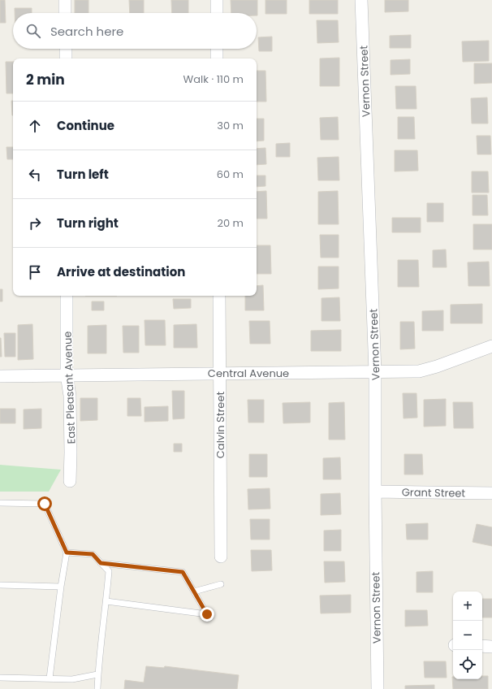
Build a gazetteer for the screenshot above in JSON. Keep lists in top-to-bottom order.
{
  "streets": {
    "street": [
      "Vernon Street",
      "Central Avenue",
      "East Pleasant Avenue",
      "Calvin Street",
      "Grant Street"
    ]
  },
  "crossings": [
    ["Vernon Street", "Central Avenue"],
    ["Vernon Street", "Grant Street"],
    ["Central Avenue", "East Pleasant Avenue"],
    ["Central Avenue", "Calvin Street"]
  ],
  "page": {
    "search": "Search here",
    "heading": ["2 min", "Walk · 110 m"],
    "list": [
      ["Continue", "30 m"],
      ["Turn left", "60 m"],
      ["Turn right", "20 m"],
      "Arrive at destination"
    ],
    "map_buttons": ["+", "−"]
  }
}
